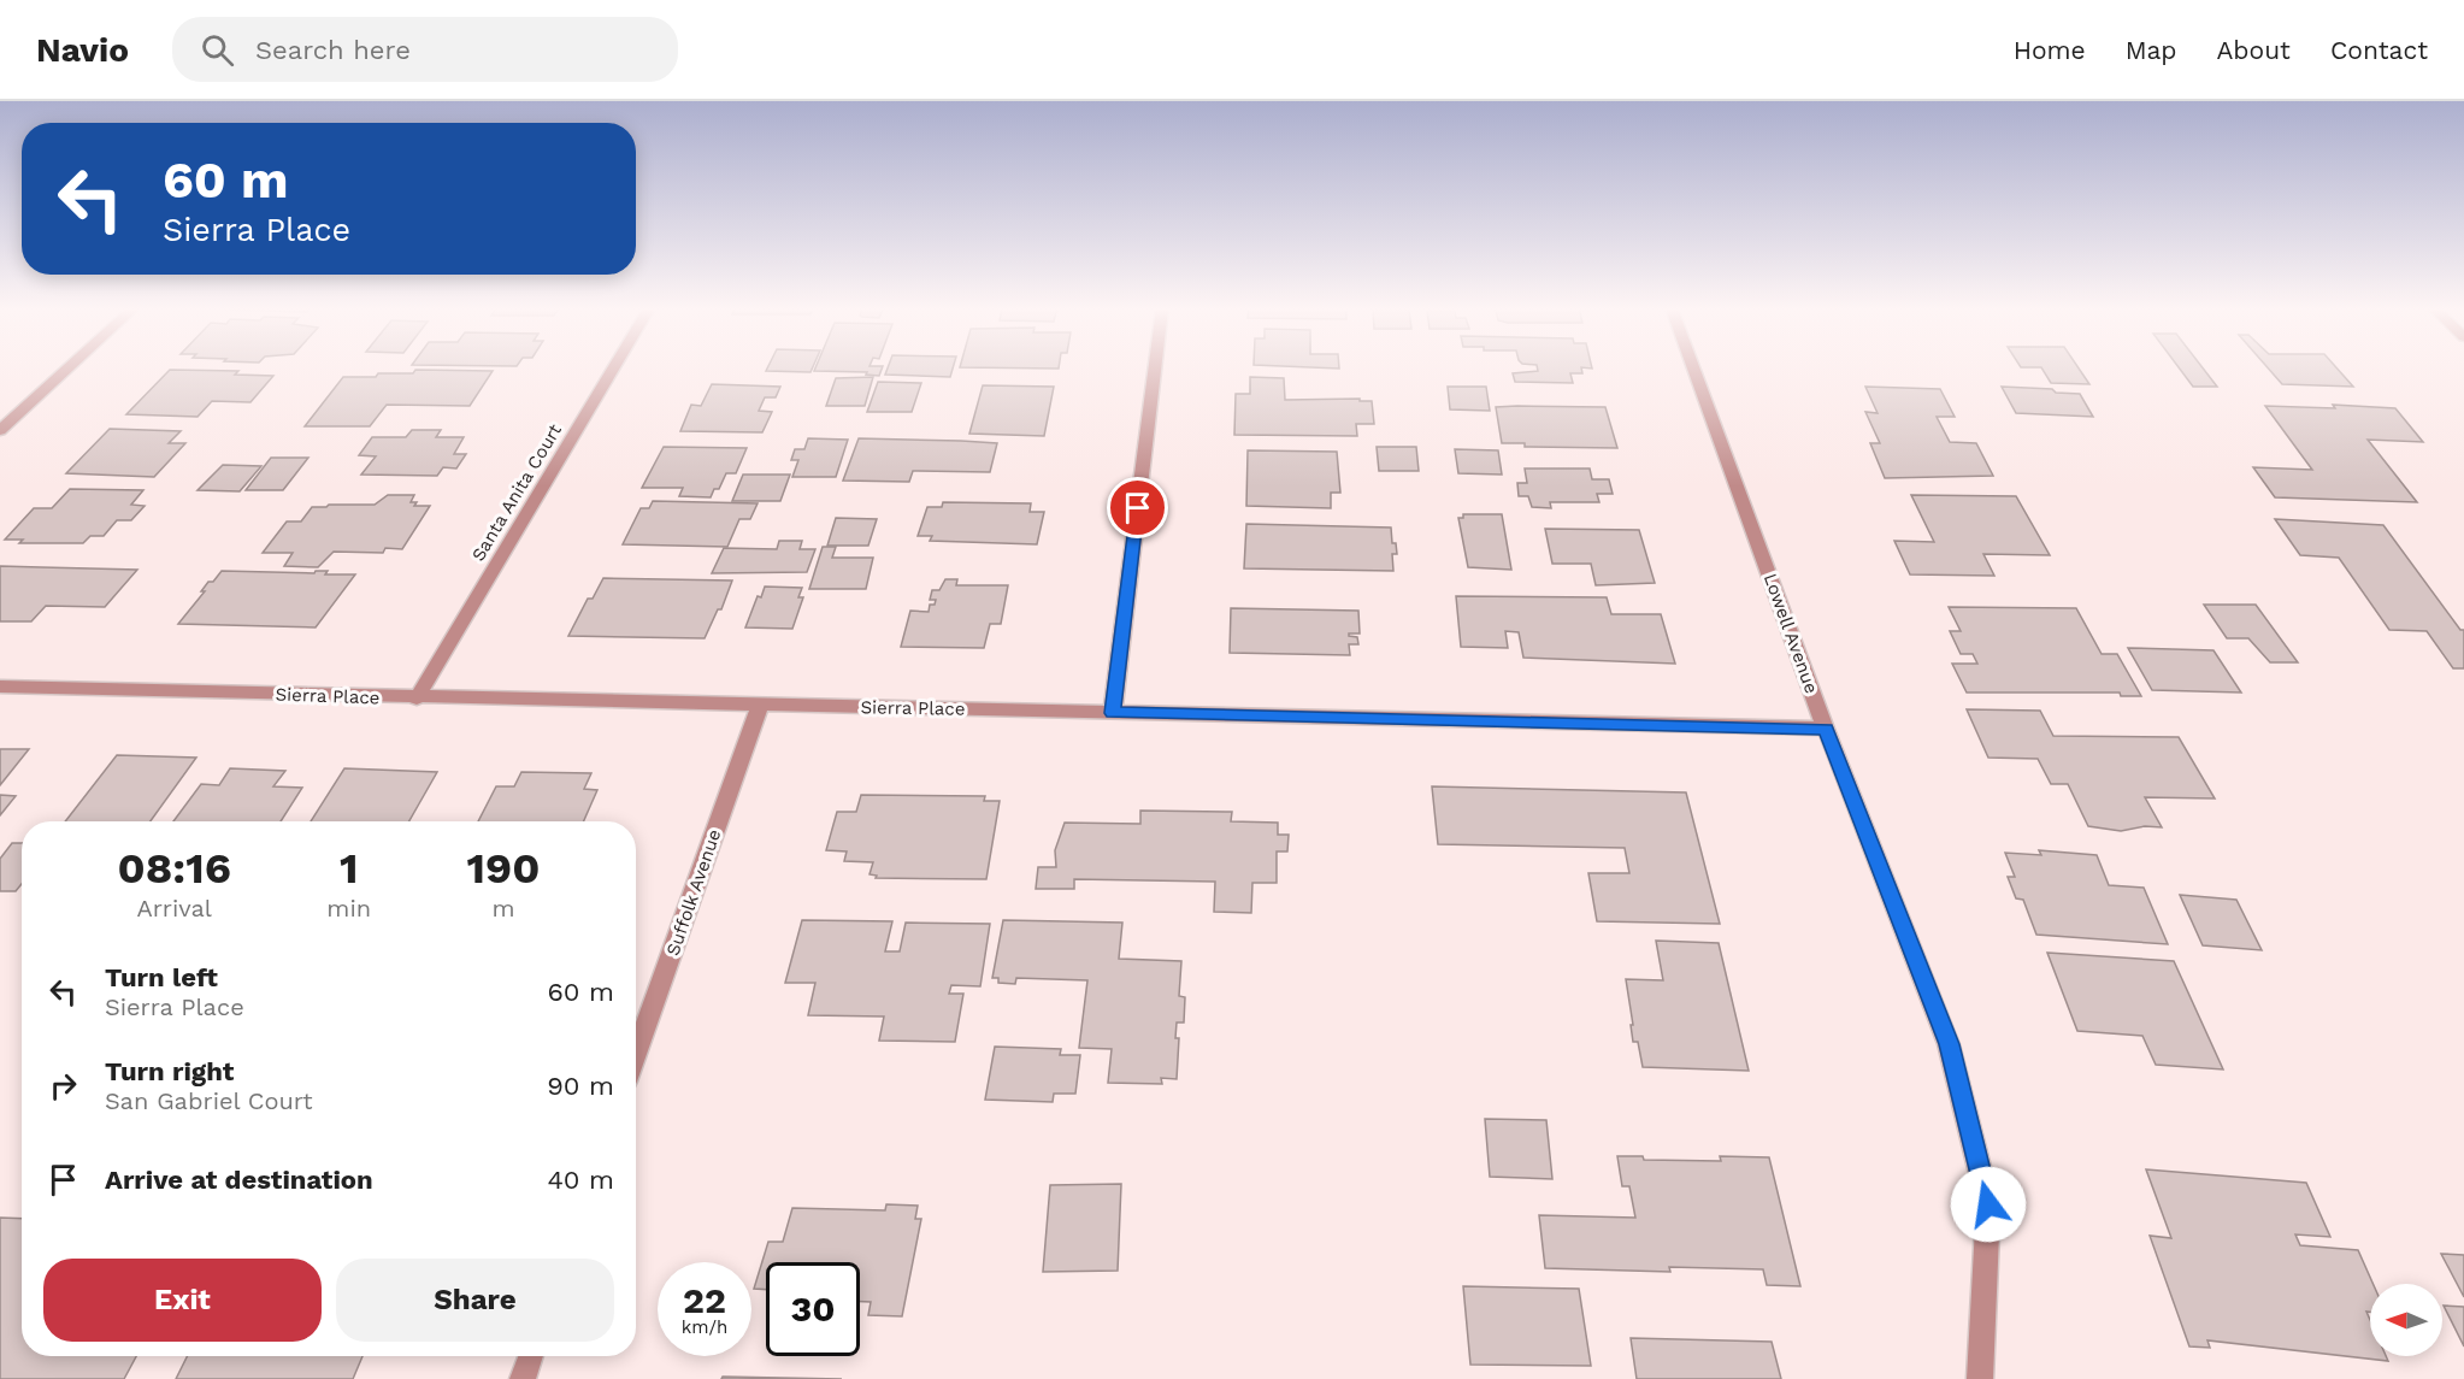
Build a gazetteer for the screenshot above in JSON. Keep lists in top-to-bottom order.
{
  "streets": {
    "street": [
      "Santa Anita Court",
      "Lowell Avenue",
      "Sierra Place",
      "Suffolk Avenue"
    ]
  },
  "crossings": [
    ["Santa Anita Court", "Sierra Place"],
    ["Lowell Avenue", "Sierra Place"],
    ["Sierra Place", "Suffolk Avenue"]
  ],
  "north": "left",
  "page": {
    "header": "Navio",
    "search": "Search here",
    "nav": [
      "Home",
      "Map",
      "About",
      "Contact"
    ],
    "turn": ["60 m", "Sierra Place"],
    "eta": [
      "08:16",
      "Arrival",
      "1",
      "min",
      "190",
      "m"
    ],
    "list": [
      {
        "name": "Turn left",
        "note": "Sierra Place",
        "value": "60 m"
      },
      {
        "name": "Turn right",
        "note": "San Gabriel Court",
        "value": "90 m"
      },
      {
        "name": "Arrive at destination",
        "value": "40 m"
      }
    ],
    "buttons": ["Exit", "Share"],
    "speed": "22 km/h",
    "limit": "30"
  }
}
